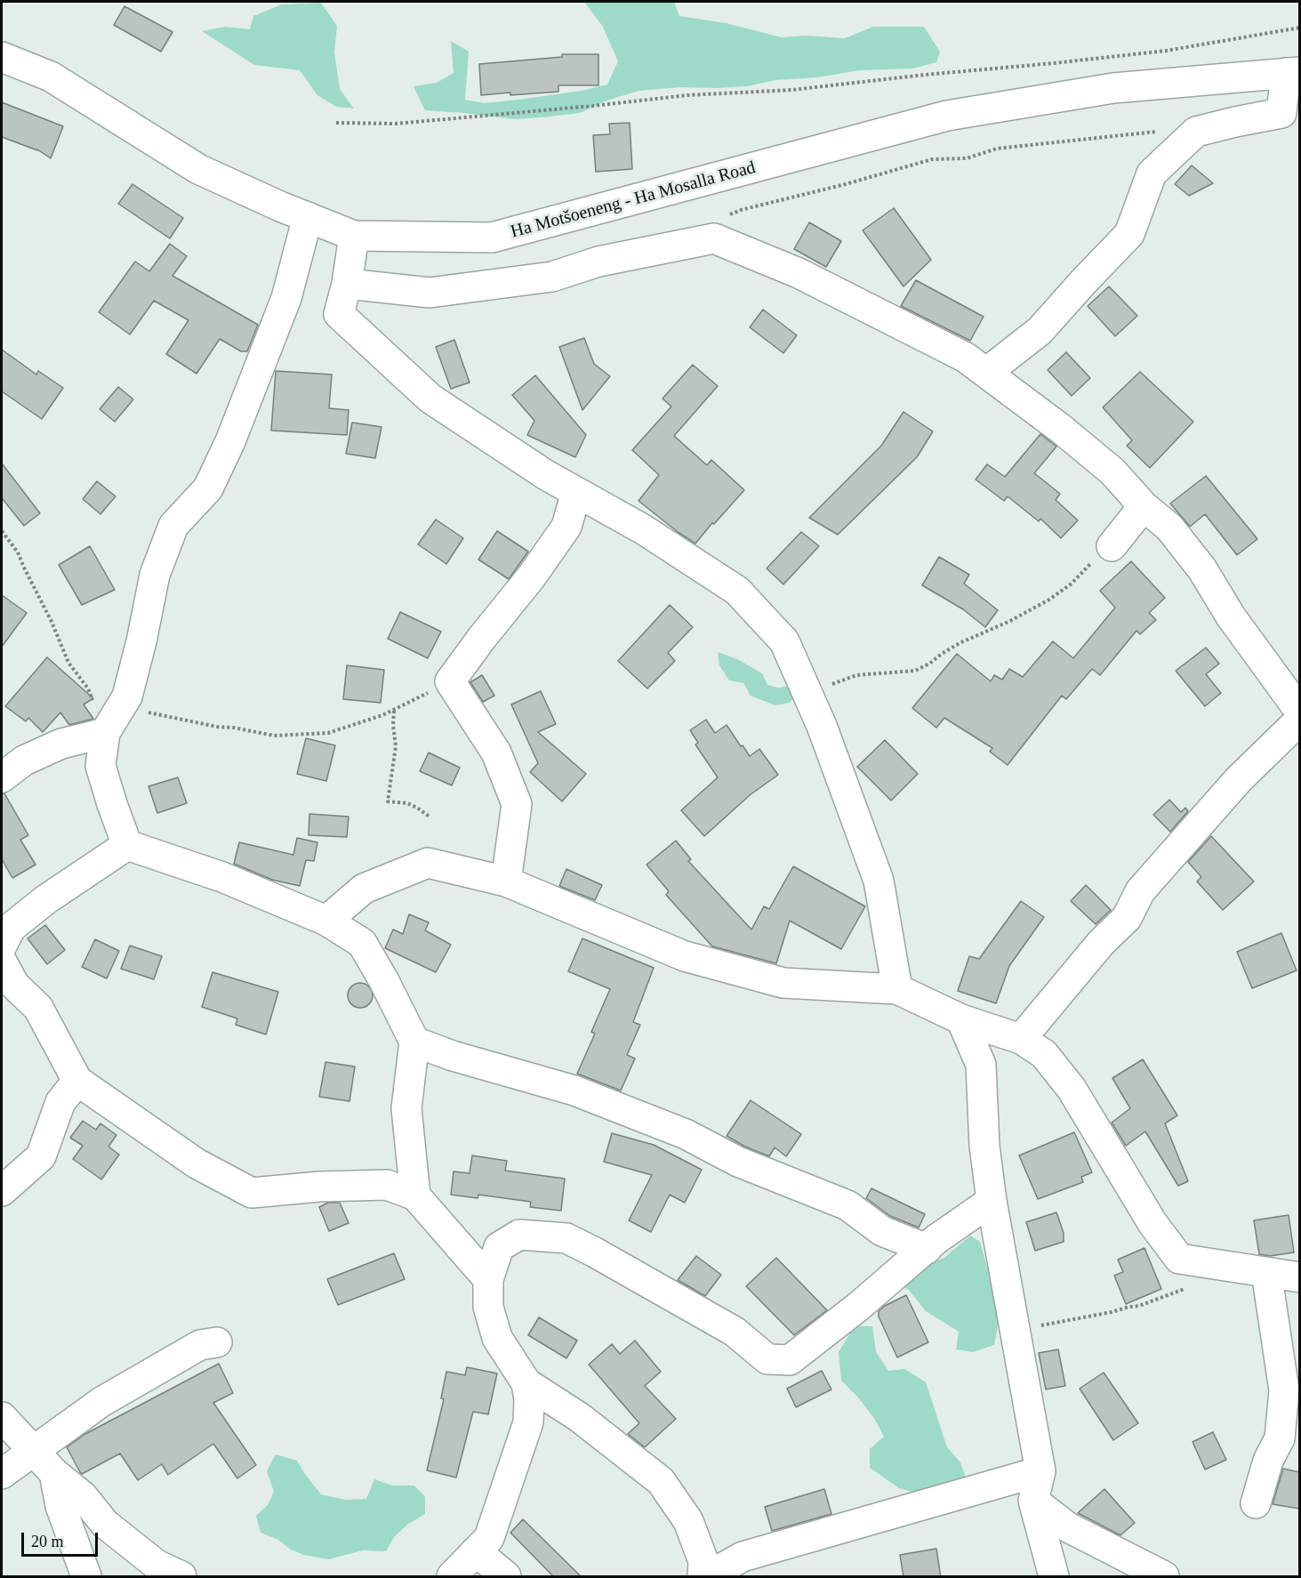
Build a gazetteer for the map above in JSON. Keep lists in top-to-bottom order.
{
  "streets": {
    "street": ["Ha Motšoeneng - Ha Mosalla Road"]
  },
  "scale_bar": "20 m"
}
